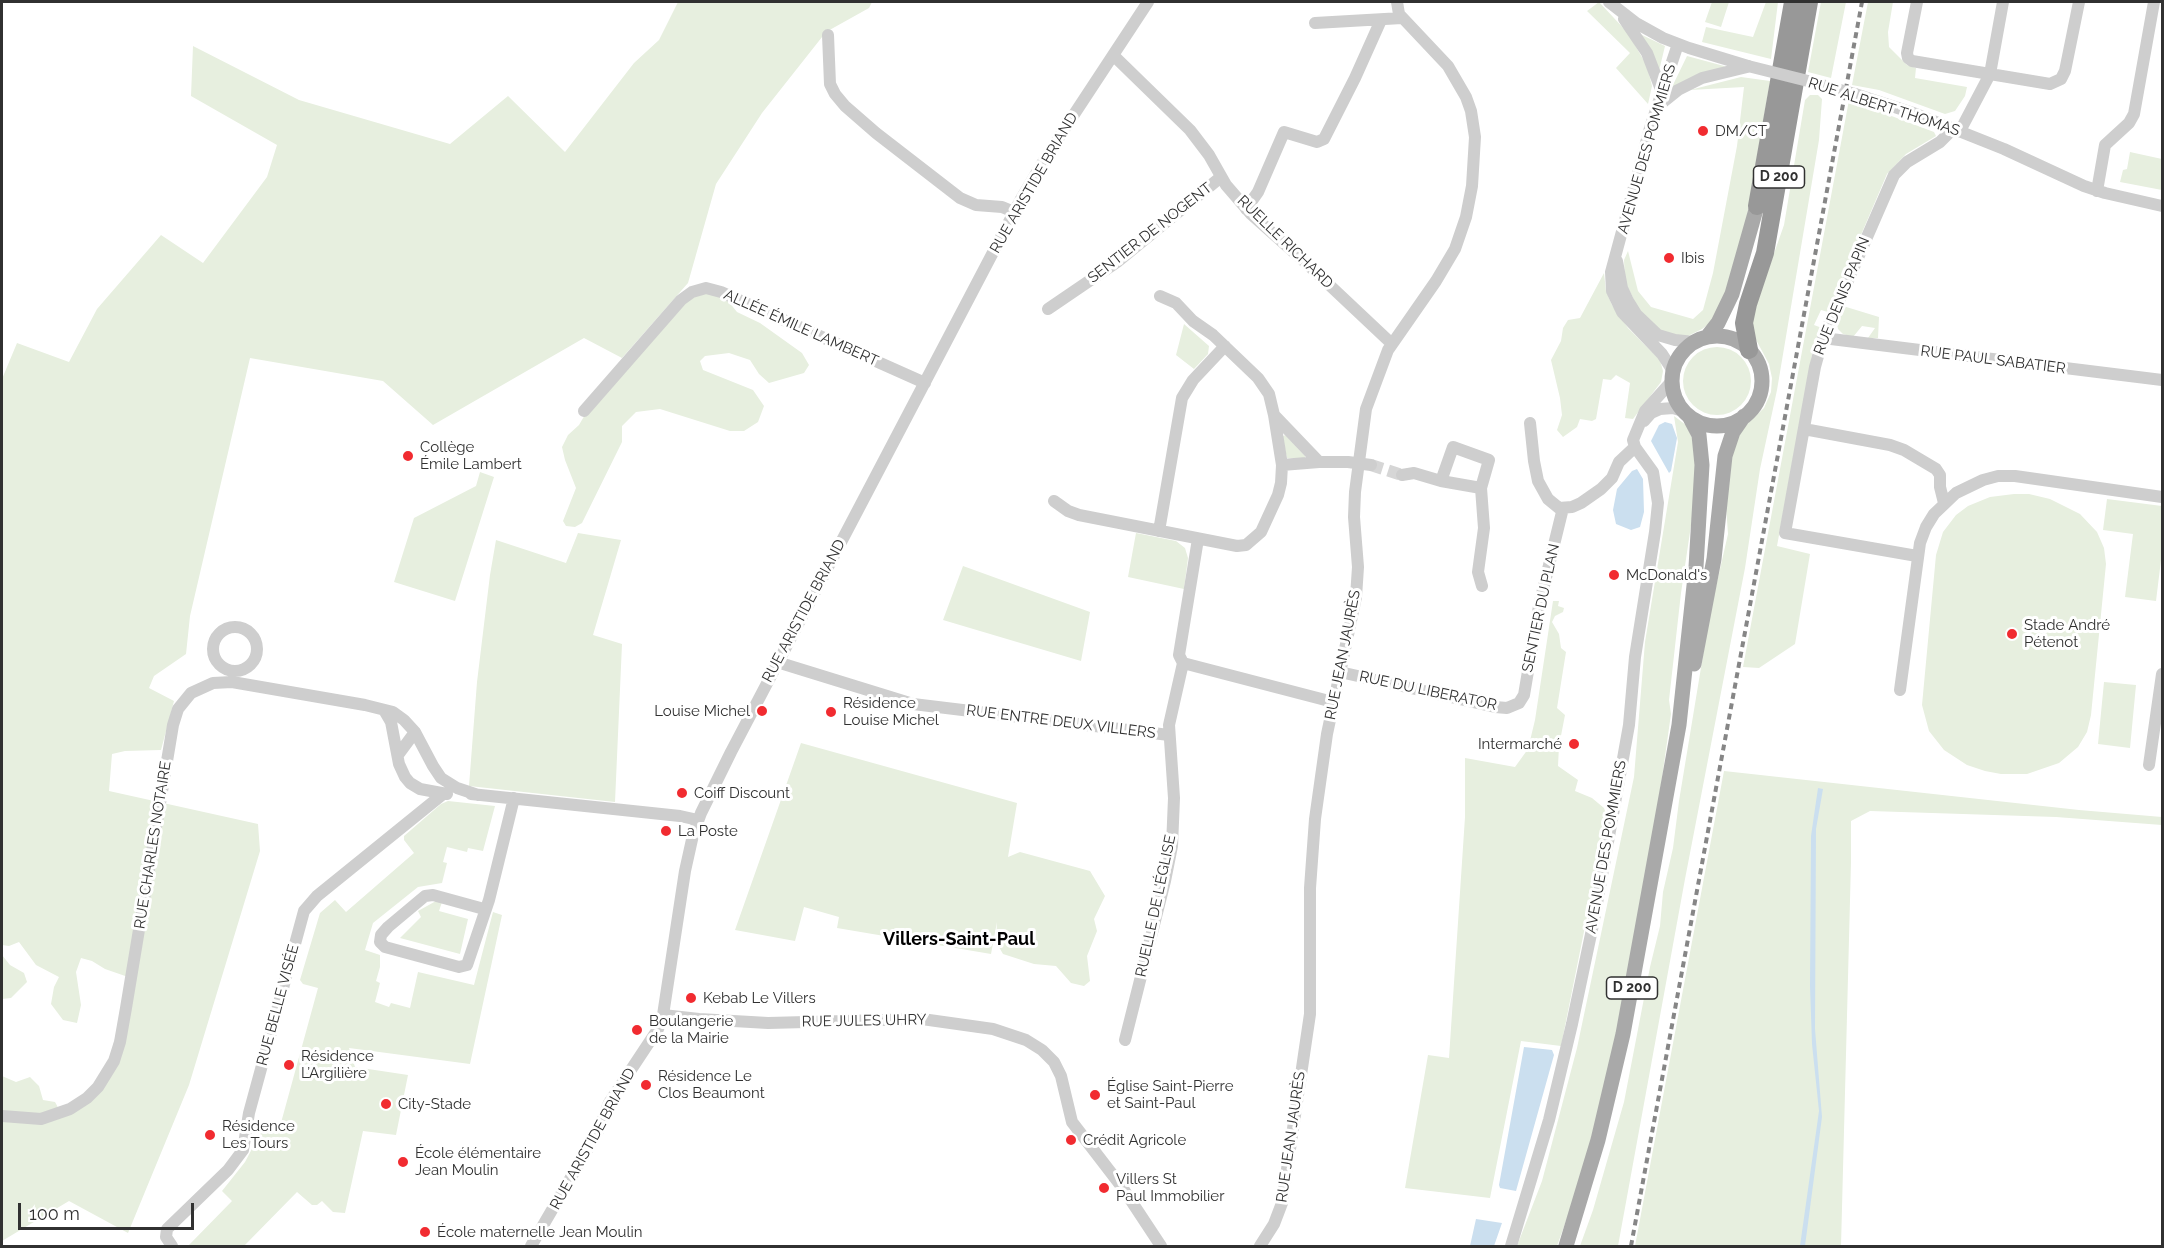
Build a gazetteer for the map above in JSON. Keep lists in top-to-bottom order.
{
  "streets": {
    "highway": ["D 200"],
    "street": [
      "RUE ALBERT THOMAS",
      "AVENUE DES POMMIERS",
      "RUE ARISTIDE BRIAND",
      "SENTIER DE NOGENT",
      "RUELLE RICHARD",
      "RUE DENIS PAPIN",
      "ALLÉE ÉMILE LAMBERT",
      "RUE PAUL SABATIER",
      "SENTIER DU PLAN",
      "RUE JEAN JAURÈS",
      "RUE DU LIBERATOR",
      "RUE ENTRE DEUX VILLERS",
      "RUE CHARLES NOTAIRE",
      "RUELLE DE L'ÉGLISE",
      "RUE BELLE VISÉE",
      "RUE JULES UHRY"
    ]
  },
  "crossings": [
    ["RUE ALBERT THOMAS", "AVENUE DES POMMIERS"],
    ["RUE ALBERT THOMAS", "RUE DENIS PAPIN"],
    ["AVENUE DES POMMIERS", "D 200"],
    ["RUE ARISTIDE BRIAND", "RUELLE RICHARD"],
    ["RUE ARISTIDE BRIAND", "ALLÉE ÉMILE LAMBERT"],
    ["RUE ARISTIDE BRIAND", "RUE ENTRE DEUX VILLERS"],
    ["RUE ARISTIDE BRIAND", "RUE CHARLES NOTAIRE"],
    ["RUE ARISTIDE BRIAND", "RUE JULES UHRY"],
    ["SENTIER DE NOGENT", "RUELLE RICHARD"],
    ["RUELLE RICHARD", "RUE JEAN JAURÈS"],
    ["RUE DENIS PAPIN", "RUE PAUL SABATIER"],
    ["SENTIER DU PLAN", "RUE DU LIBERATOR"],
    ["RUE JEAN JAURÈS", "RUE DU LIBERATOR"],
    ["RUE ENTRE DEUX VILLERS", "RUELLE DE L'ÉGLISE"],
    ["RUE CHARLES NOTAIRE", "RUE BELLE VISÉE"]
  ],
  "districts": ["Villers-Saint-Paul"],
  "places": [
    "DM/CT",
    "Ibis",
    "Collège Émile Lambert",
    "McDonald's",
    "Stade André Pétenot",
    "Louise Michel",
    "Résidence Louise Michel",
    "Intermarché",
    "Coiff Discount",
    "La Poste",
    "Kebab Le Villers",
    "Boulangerie de la Mairie",
    "Résidence L’Argilière",
    "Résidence Le Clos Beaumont",
    "Église Saint-Pierre et Saint-Paul",
    "City-Stade",
    "Résidence Les Tours",
    "Crédit Agricole",
    "École élémentaire Jean Moulin",
    "Villers St Paul Immobilier",
    "École maternelle Jean Moulin"
  ],
  "scale_bar": "100 m"
}
